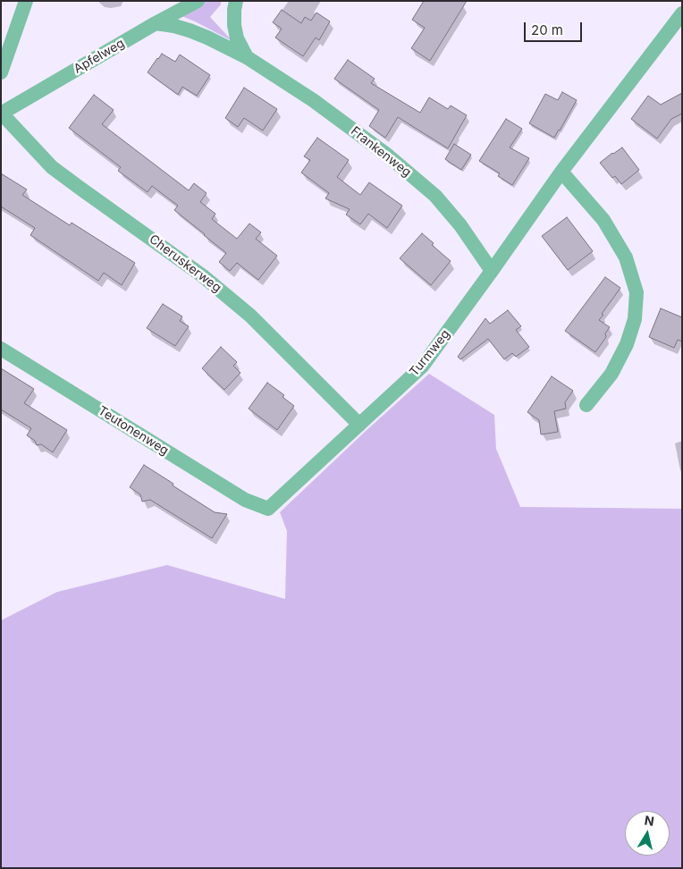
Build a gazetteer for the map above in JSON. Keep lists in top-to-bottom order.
{
  "streets": {
    "street": [
      "Apfelweg",
      "Frankenweg",
      "Cheruskerweg",
      "Turmweg",
      "Teutonenweg"
    ]
  },
  "crossings": [
    ["Apfelweg", "Frankenweg"],
    ["Apfelweg", "Cheruskerweg"],
    ["Frankenweg", "Turmweg"],
    ["Cheruskerweg", "Turmweg"],
    ["Turmweg", "Teutonenweg"]
  ],
  "scale_bar": "20 m",
  "north": "top"
}
